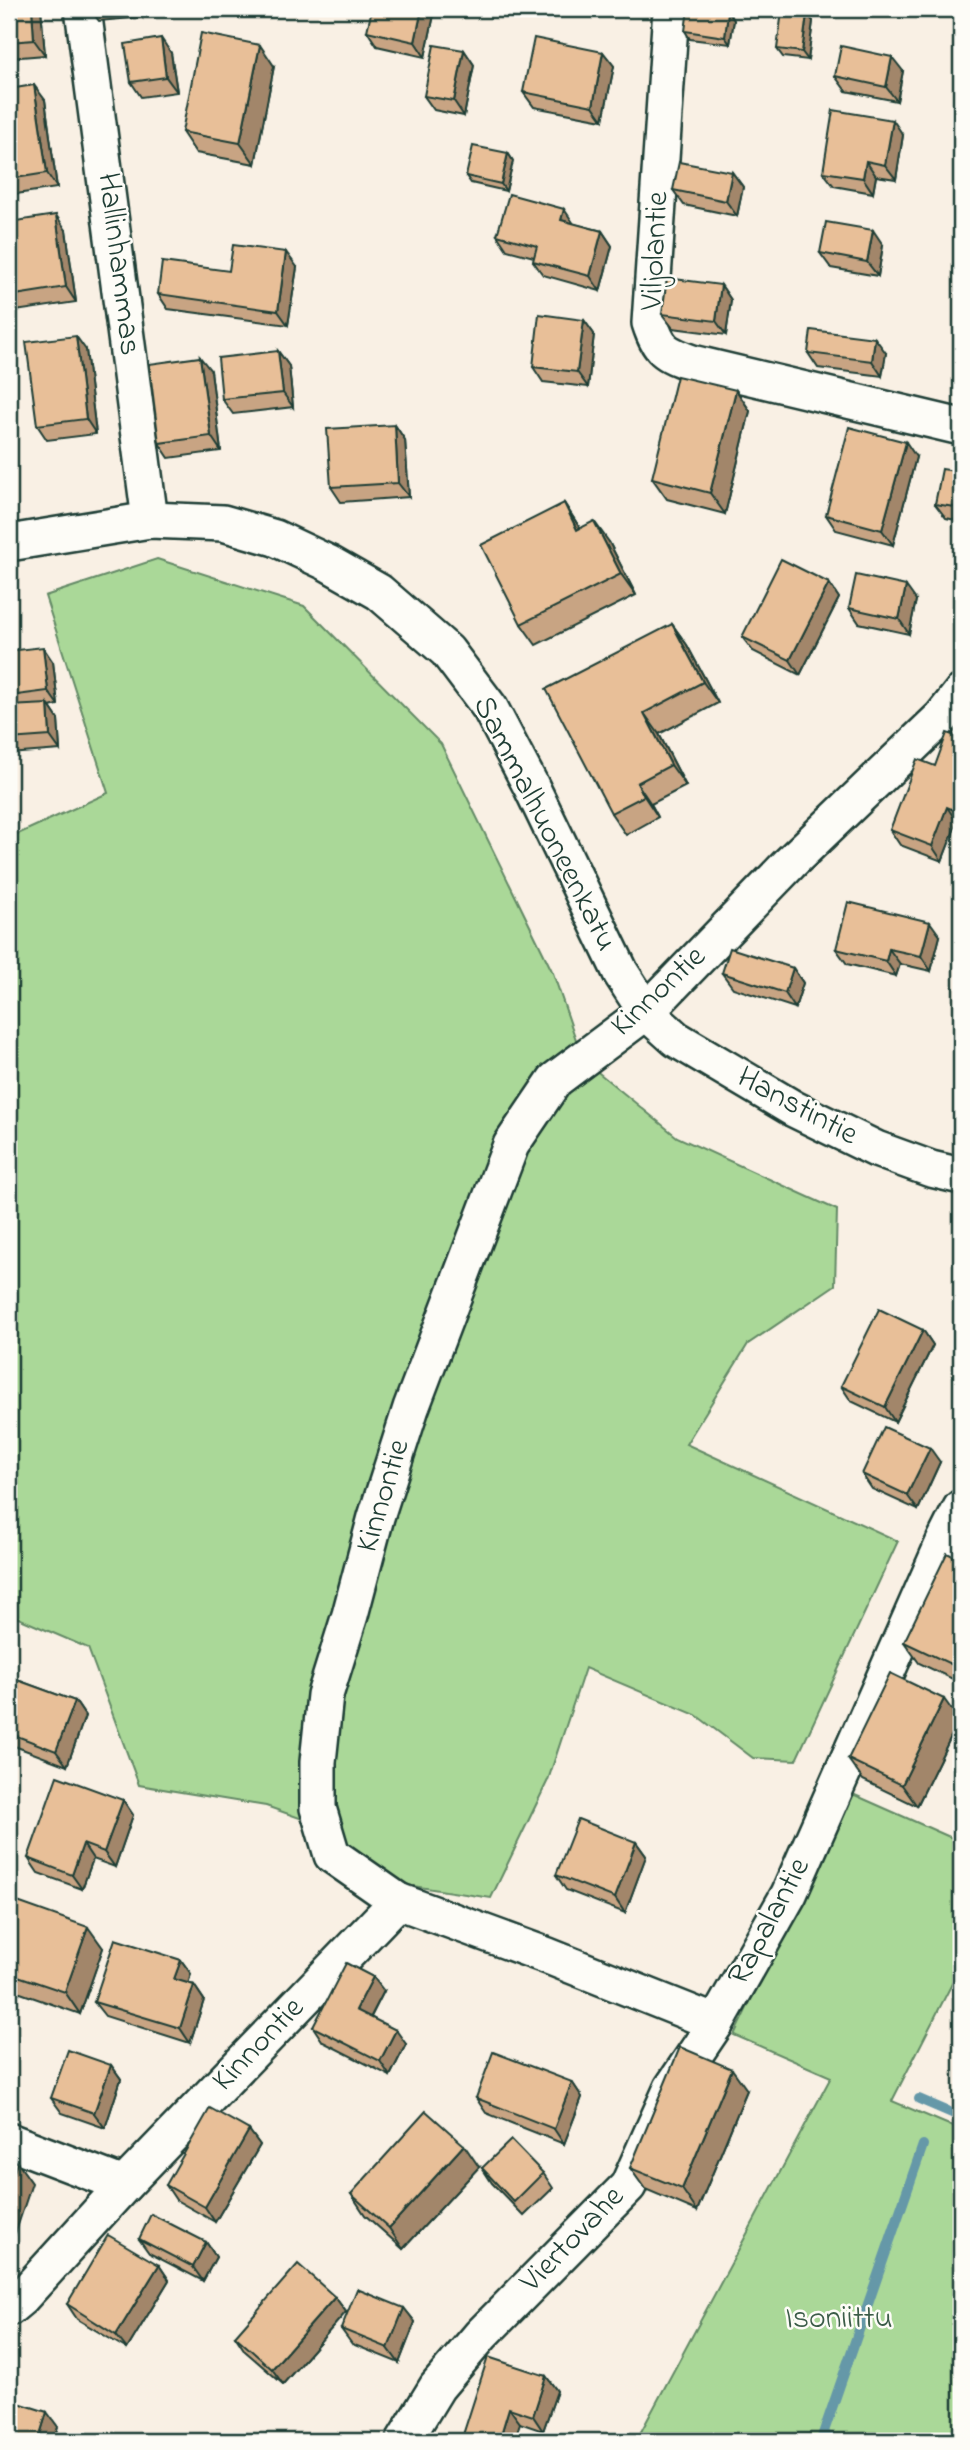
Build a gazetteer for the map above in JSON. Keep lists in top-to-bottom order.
{
  "streets": {
    "street": [
      "Viljolantie",
      "Hallinhammas",
      "Sammalhuoneenkatu",
      "Kinnontie",
      "Hanstintie",
      "Rapalantie",
      "Viertovahe"
    ]
  },
  "crossings": [
    ["Hallinhammas", "Sammalhuoneenkatu"],
    ["Sammalhuoneenkatu", "Kinnontie"],
    ["Sammalhuoneenkatu", "Hanstintie"],
    ["Kinnontie", "Hanstintie"],
    ["Kinnontie", "Rapalantie"],
    ["Rapalantie", "Viertovahe"]
  ],
  "parks": ["Isoniittu"]
}
